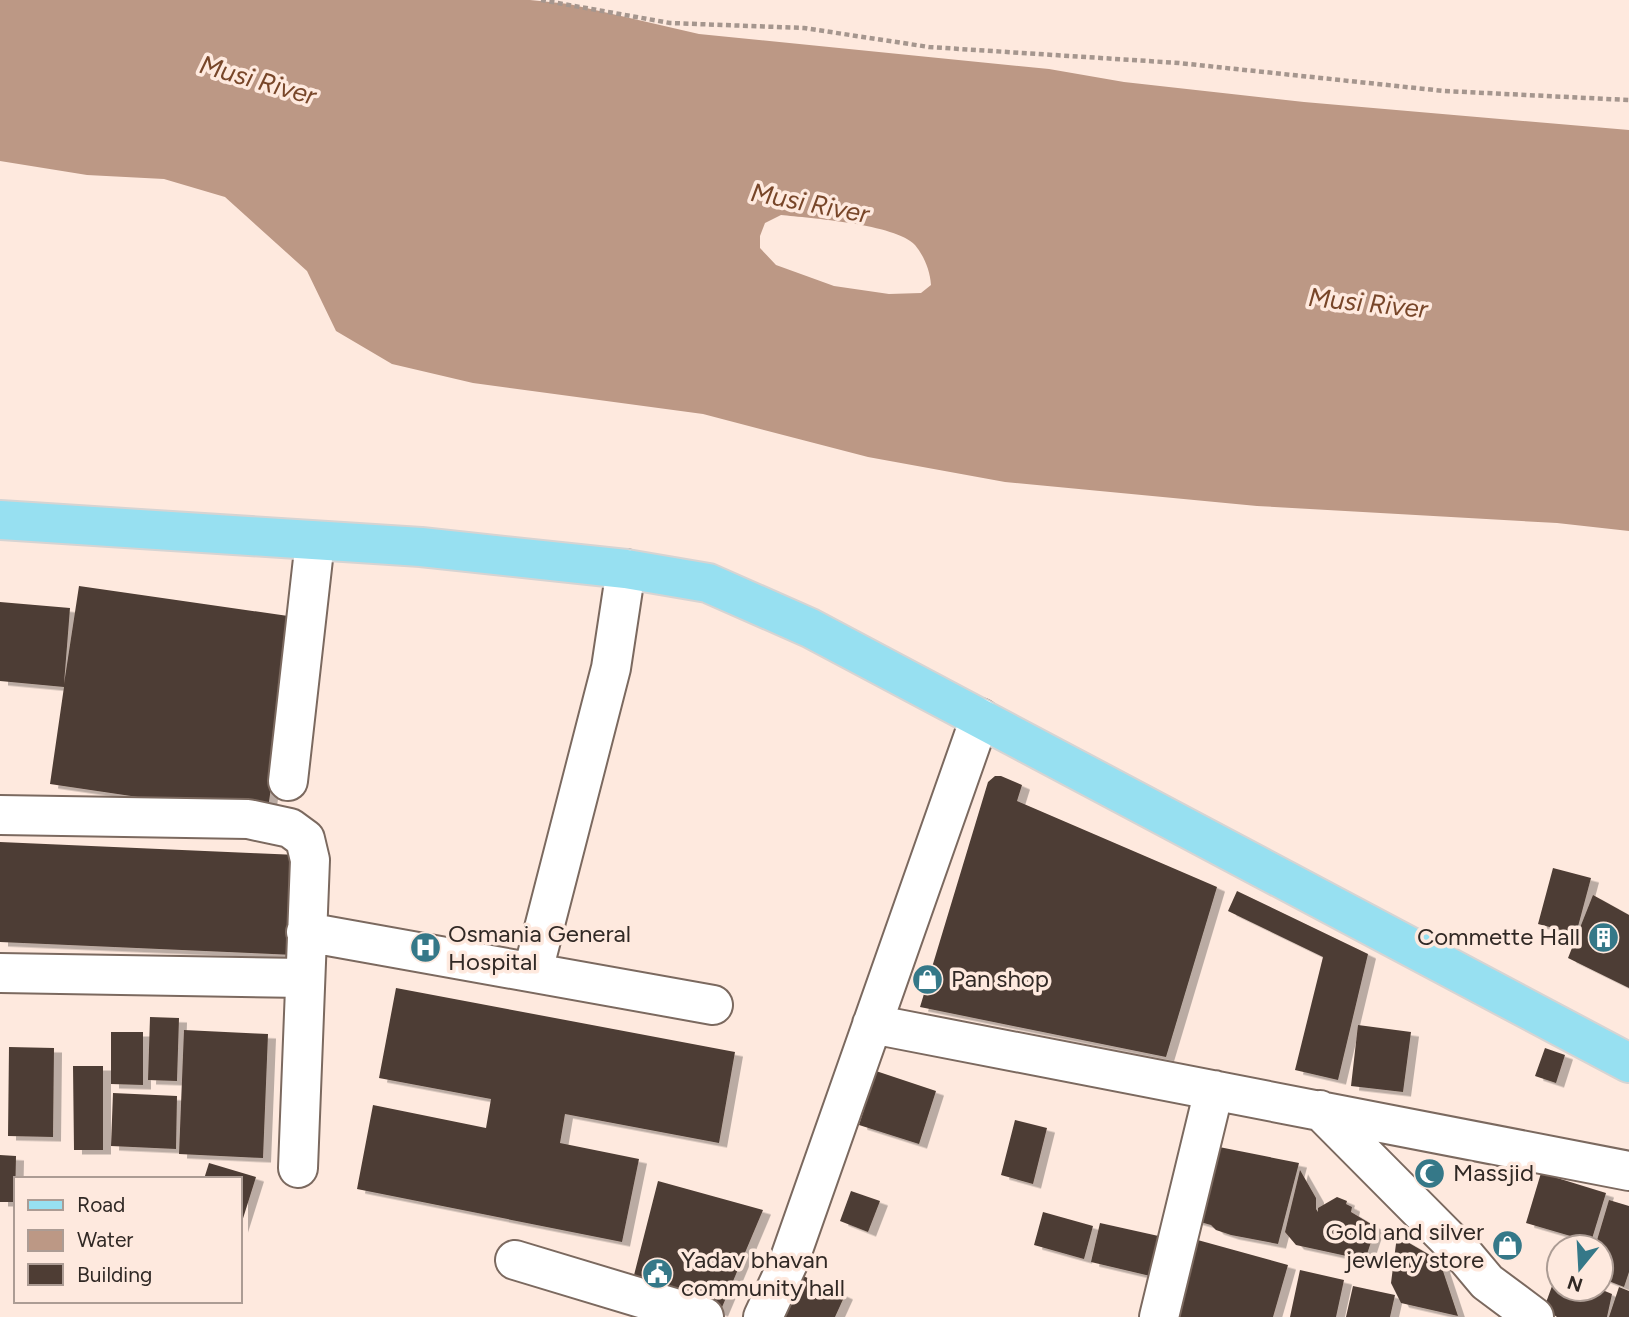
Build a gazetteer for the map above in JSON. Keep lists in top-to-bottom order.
{
  "water": ["Musi River"],
  "places": {
    "building": ["Commette Hall"],
    "hospital": ["Osmania General Hospital"],
    "shop": ["Pan shop", "Gold and silver jewlery store"],
    "mosque": ["Massjid"],
    "public building": ["Yadav bhavan community hall"]
  },
  "legend": ["Road", "Water", "Building"],
  "north": "bottom"
}
